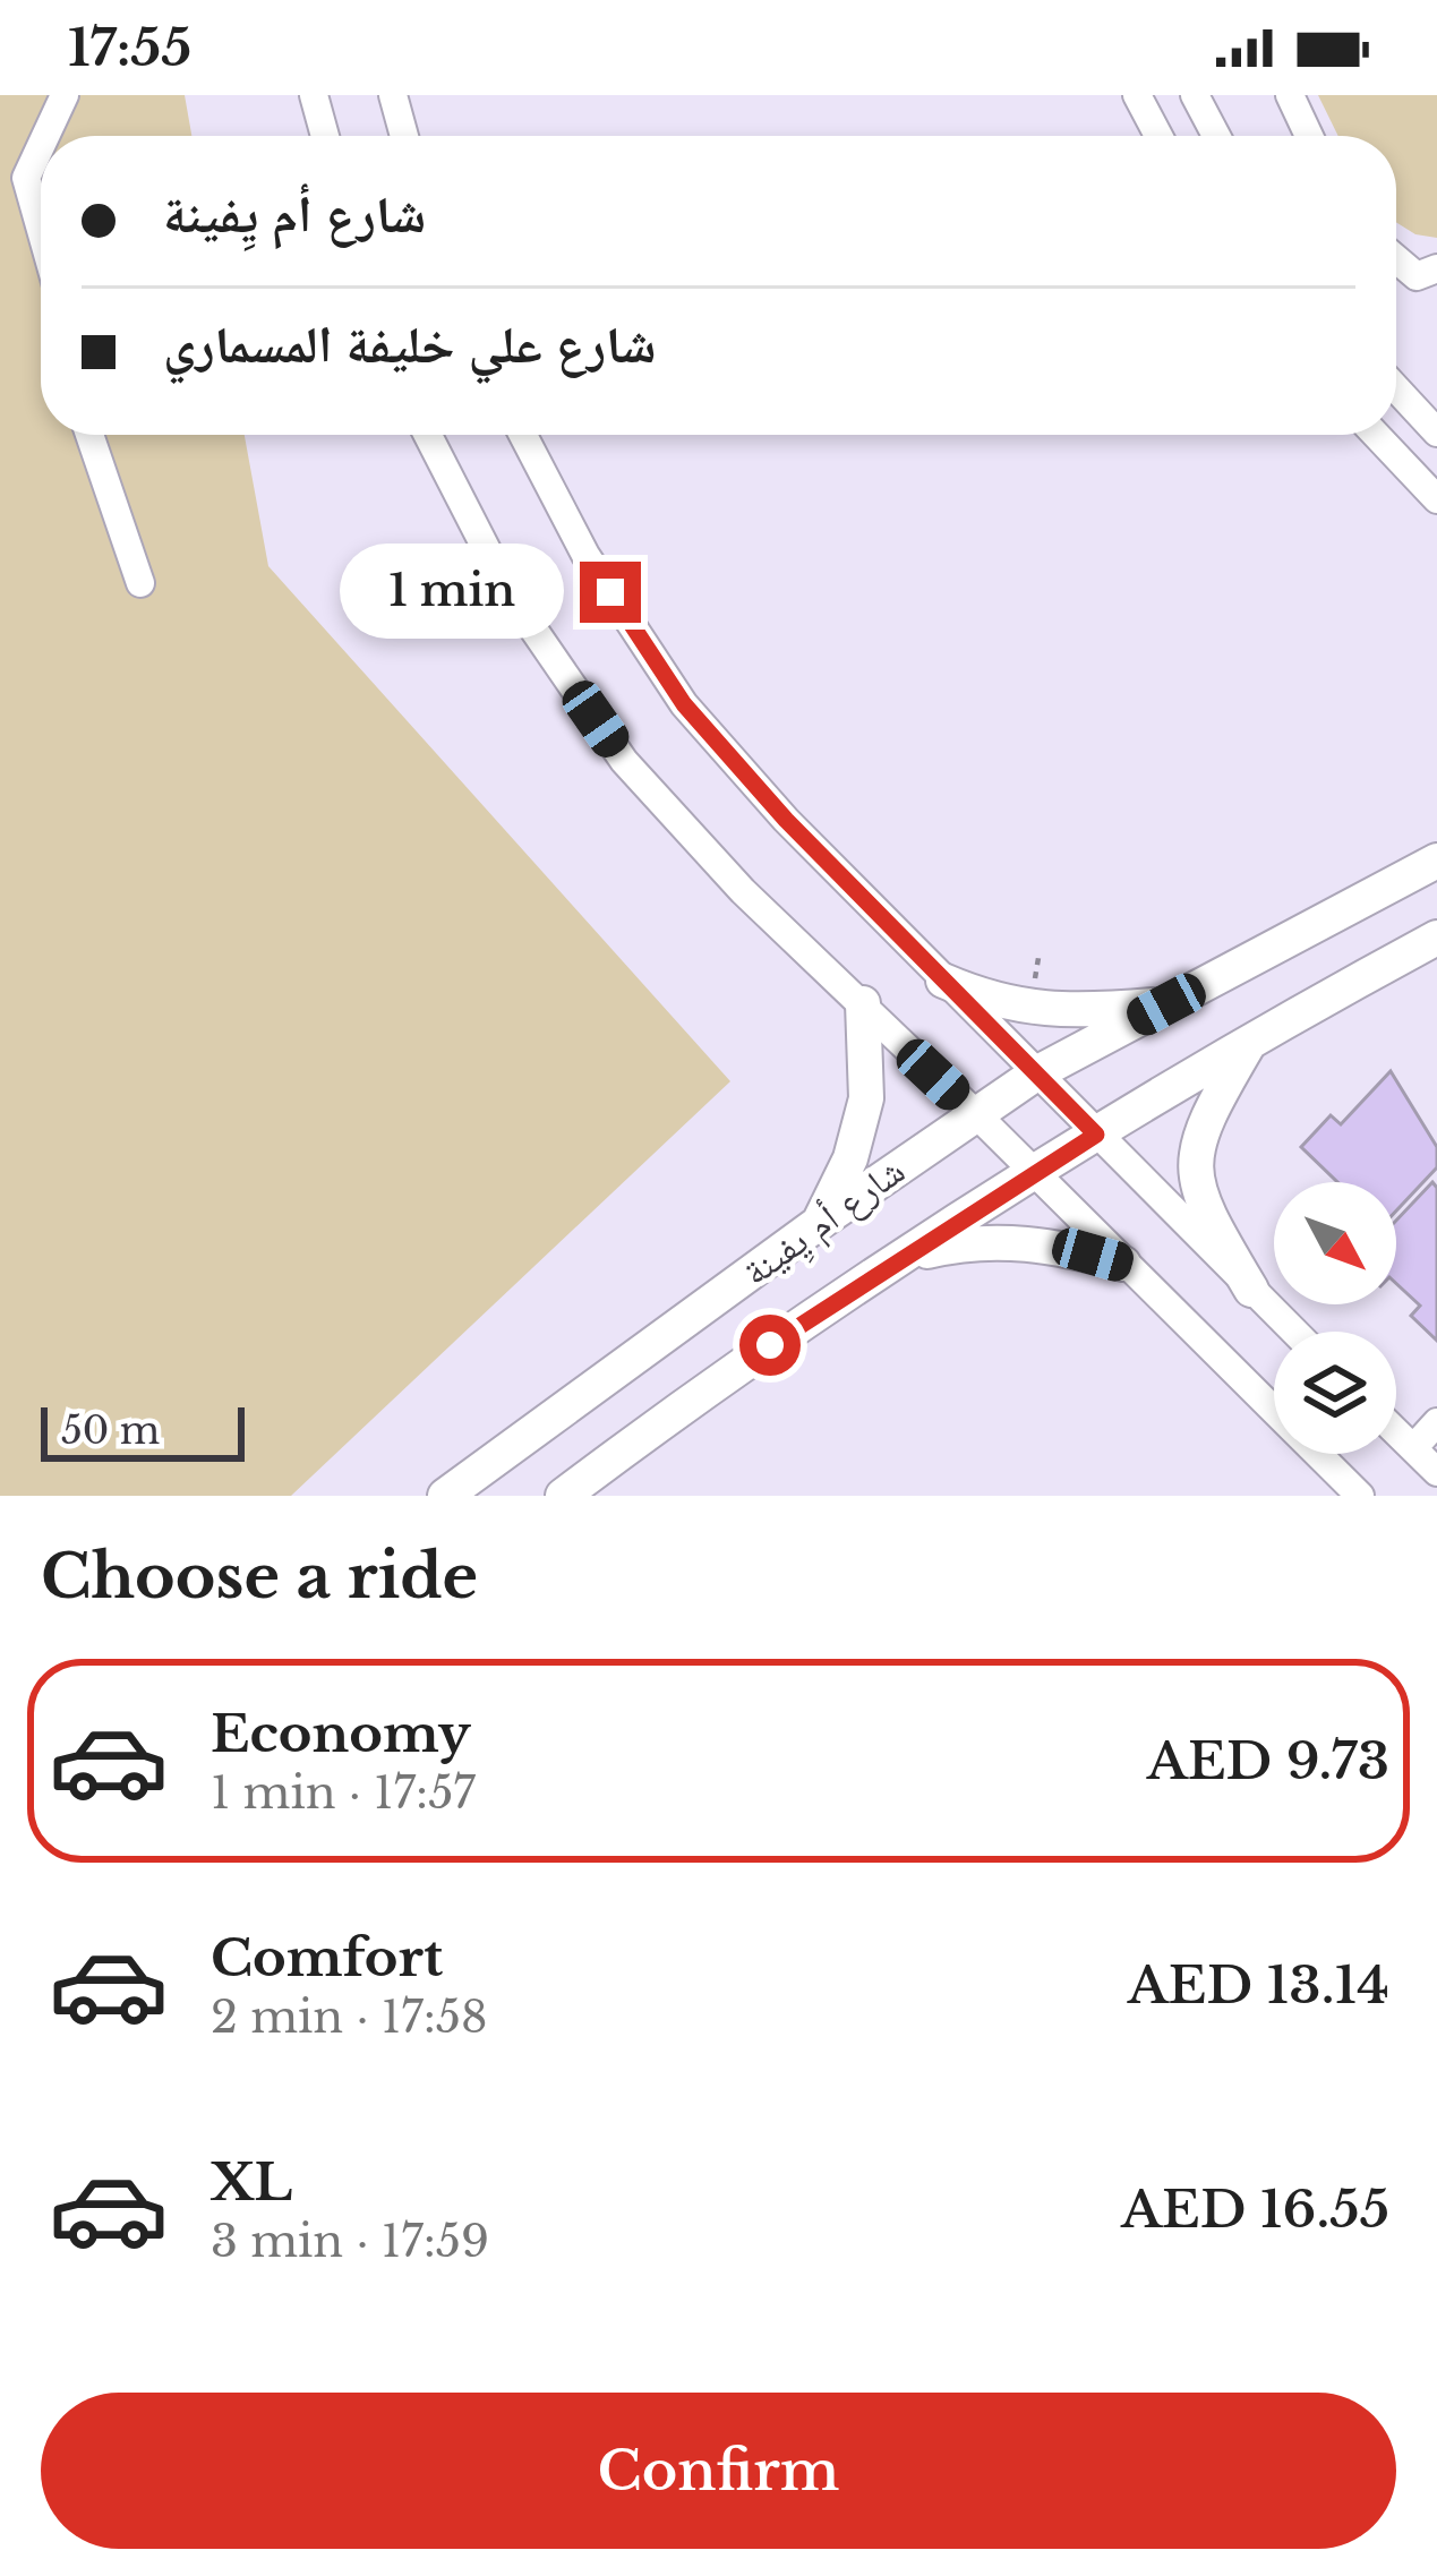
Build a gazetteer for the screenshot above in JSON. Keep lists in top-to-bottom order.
{
  "streets": {
    "main road": ["شارع أم يِفينة"]
  },
  "scale_bar": "50 m",
  "north": "bottom right",
  "page": {
    "status": "17:55",
    "banner": ["شارع أم يِفينة", "شارع علي خليفة المسماري"],
    "bubble": "1 min",
    "scale": "50 m",
    "heading": "Choose a ride",
    "list": [
      {
        "name": "Economy",
        "note": "1 min · 17:57",
        "value": "AED 9.73"
      },
      {
        "name": "Comfort",
        "note": "2 min · 17:58",
        "value": "AED 13.14"
      },
      {
        "name": "XL",
        "note": "3 min · 17:59",
        "value": "AED 16.55"
      }
    ],
    "buttons": "Confirm"
  }
}
